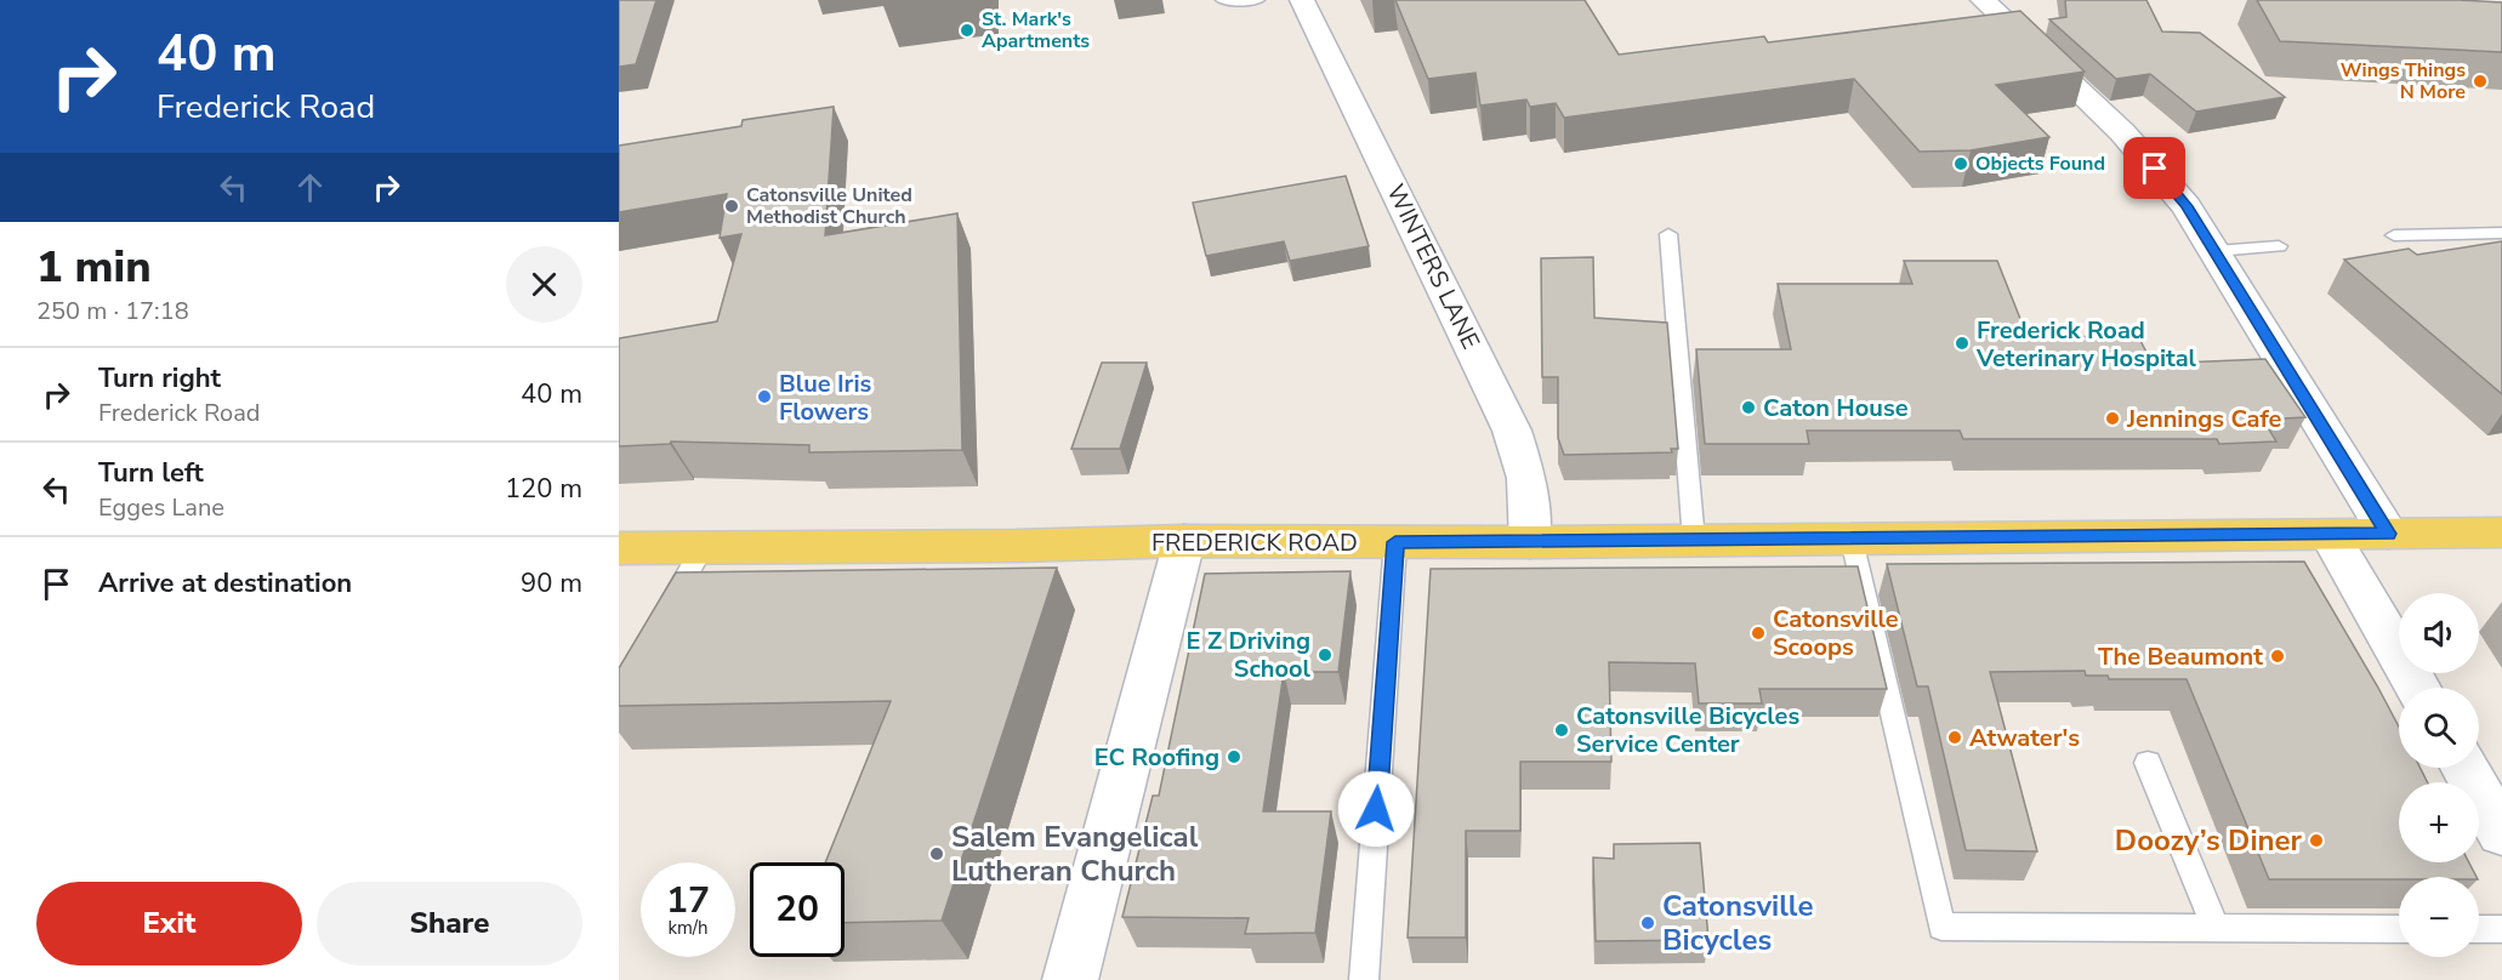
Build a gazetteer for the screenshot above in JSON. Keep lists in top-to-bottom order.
{
  "streets": {
    "main road": ["FREDERICK ROAD"],
    "street": ["WINTERS LANE"]
  },
  "crossings": [
    ["WINTERS LANE", "FREDERICK ROAD"]
  ],
  "places": [
    "St. Mark's Apartments",
    "Wings Things N More",
    "Objects Found",
    "Catonsville United Methodist Church",
    "Frederick Road Veterinary Hospital",
    "Blue Iris Flowers",
    "Caton House",
    "Jennings Cafe",
    "Catonsville Scoops",
    "E Z Driving School",
    "The Beaumont",
    "Catonsville Bicycles Service Center",
    "Atwater's",
    "EC Roofing",
    "Doozy’s Diner",
    "Salem Evangelical Lutheran Church",
    "Catonsville Bicycles"
  ],
  "page": {
    "turn": ["40 m", "Frederick Road"],
    "heading": ["1 min", "250 m · 17:18"],
    "list": [
      {
        "name": "Turn right",
        "note": "Frederick Road",
        "value": "40 m"
      },
      {
        "name": "Turn left",
        "note": "Egges Lane",
        "value": "120 m"
      },
      {
        "name": "Arrive at destination",
        "value": "90 m"
      }
    ],
    "map_buttons": ["+", "−"],
    "speed": "17 km/h",
    "limit": "20",
    "buttons": ["Exit", "Share"]
  }
}
